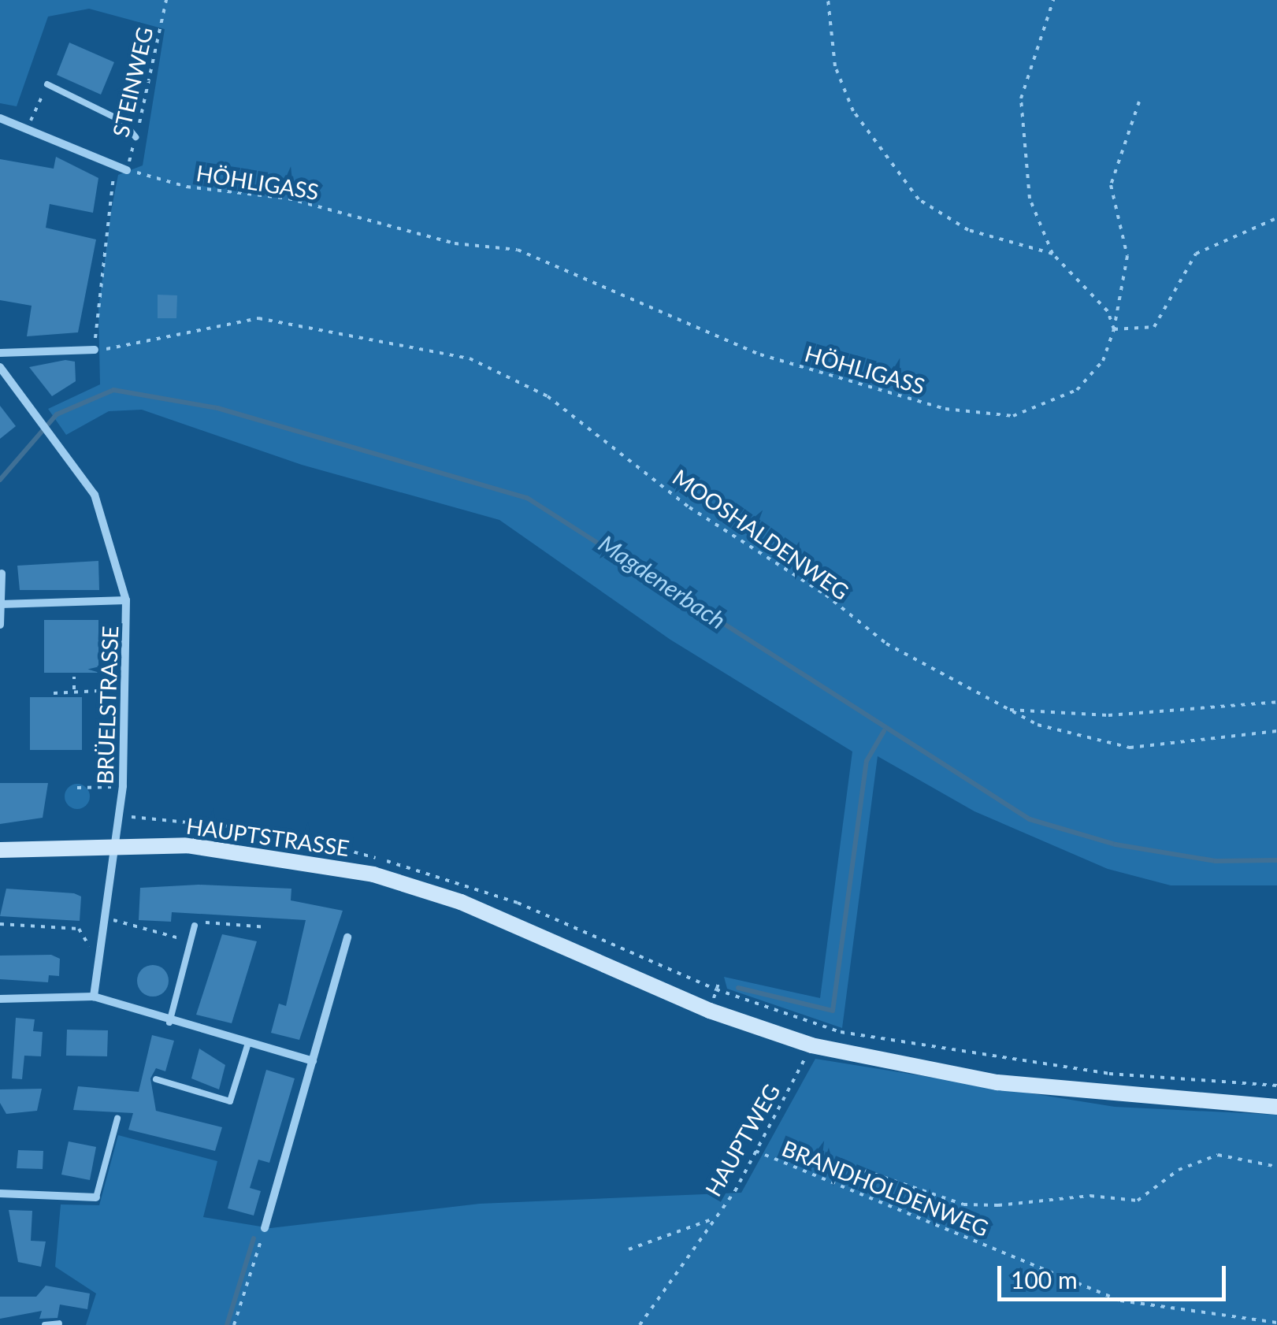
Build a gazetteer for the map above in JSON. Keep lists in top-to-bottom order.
{
  "streets": {
    "main road": ["HAUPTSTRASSE"],
    "street": ["BRÜELSTRASSE"],
    "path": [
      "STEINWEG",
      "HÖHLIGASS",
      "MOOSHALDENWEG",
      "HAUPTWEG",
      "BRANDHOLDENWEG"
    ]
  },
  "crossings": [
    ["STEINWEG", "HÖHLIGASS"],
    ["BRÜELSTRASSE", "HAUPTSTRASSE"],
    ["HAUPTSTRASSE", "HAUPTWEG"],
    ["HAUPTWEG", "BRANDHOLDENWEG"]
  ],
  "water": ["Magdenerbach"],
  "scale_bar": "100 m"
}
